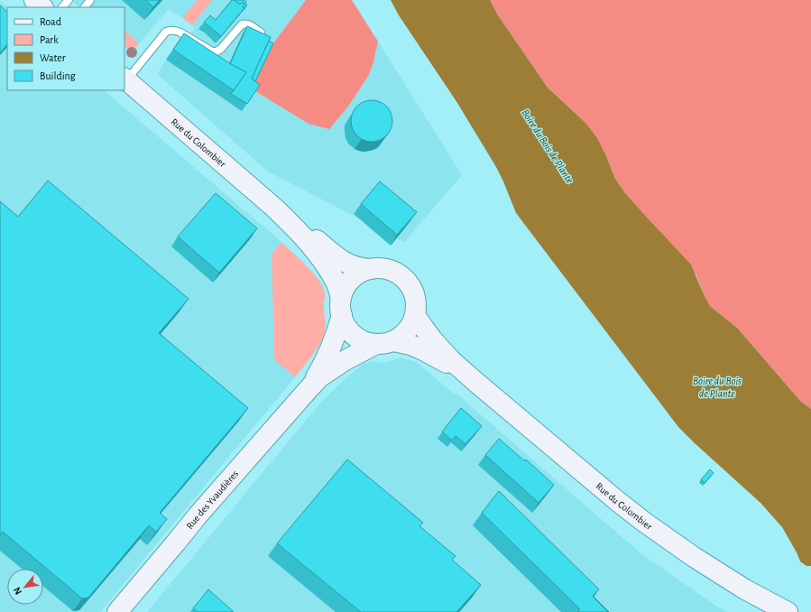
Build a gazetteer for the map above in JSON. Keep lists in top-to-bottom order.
{
  "streets": {
    "main road": ["Rue du Colombier", "Rue des Yvaudières"]
  },
  "crossings": [
    ["Rue du Colombier", "Rue des Yvaudières"]
  ],
  "water": ["Boire du Bois de Plante"],
  "legend": [
    "Road",
    "Park",
    "Water",
    "Building"
  ],
  "north": "bottom left"
}
